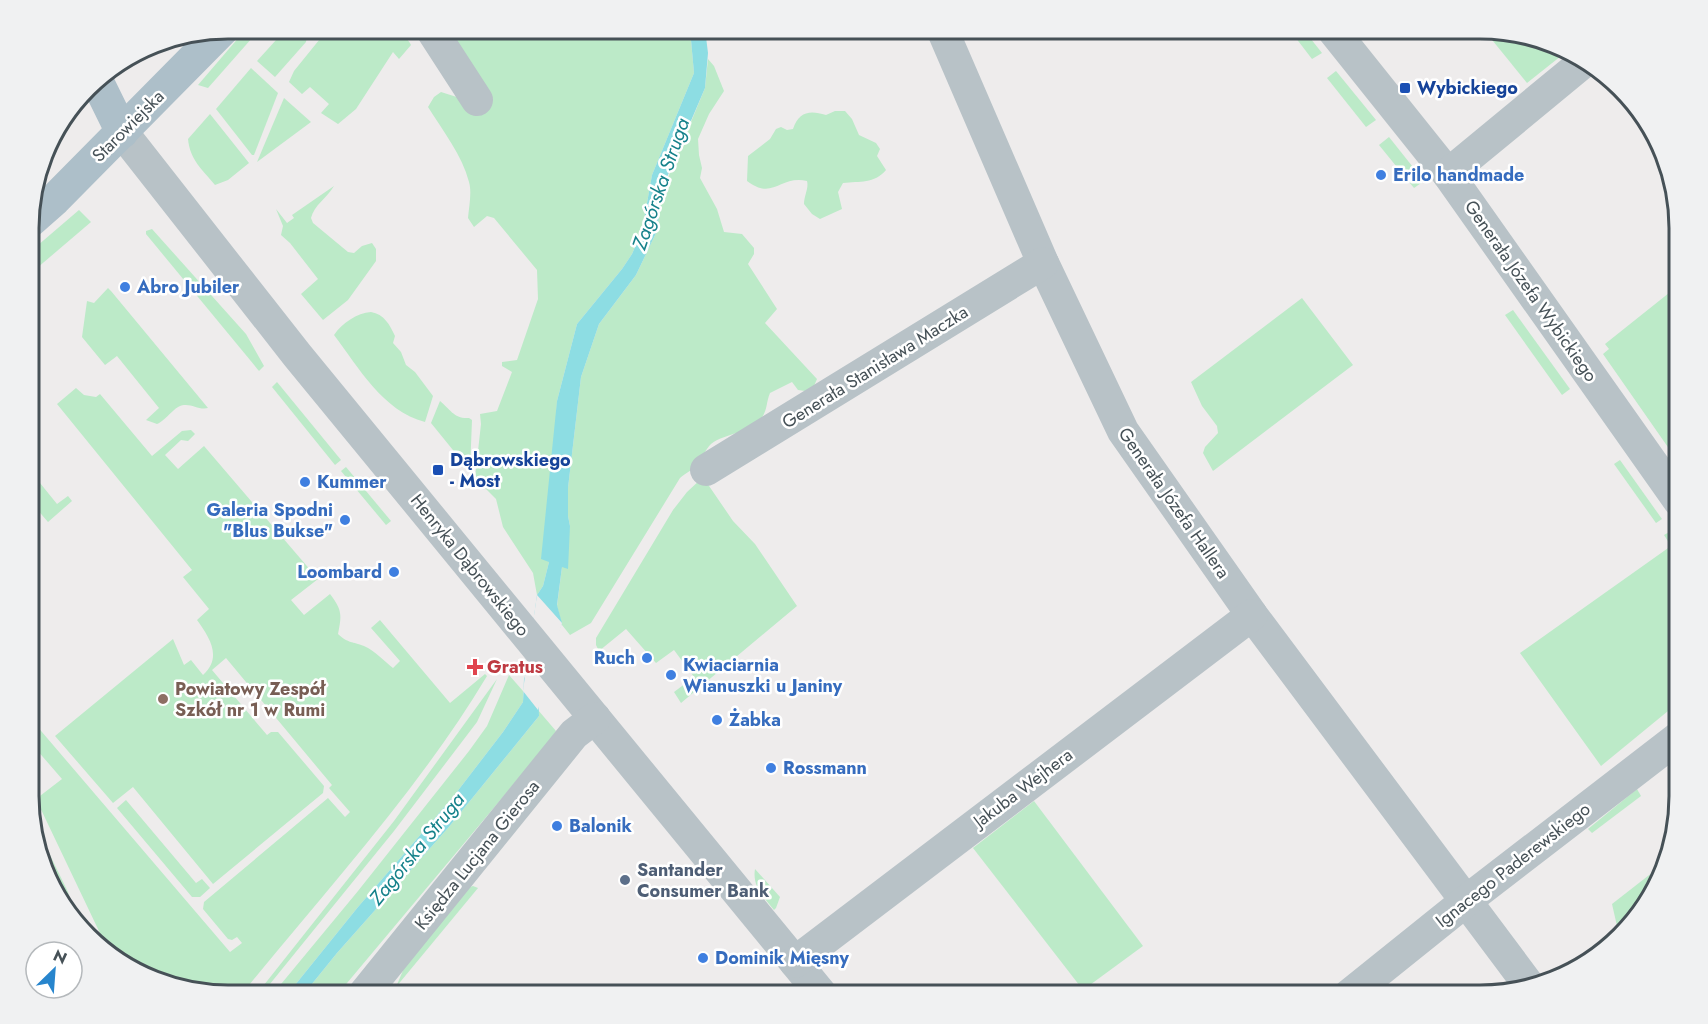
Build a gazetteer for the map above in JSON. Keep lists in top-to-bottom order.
{
  "streets": {
    "main road": ["Starowiejska", "Henryka Dąbrowskiego"],
    "street": [
      "Generała Józefa Wybickiego",
      "Generała Stanisława Maczka",
      "Generała Józefa Hallera",
      "Jakuba Wejhera",
      "Księdza Lucjana Gierosa",
      "Ignacego Paderewskiego"
    ]
  },
  "crossings": [
    ["Starowiejska", "Henryka Dąbrowskiego"],
    ["Generała Stanisława Maczka", "Generała Józefa Hallera"],
    ["Generała Józefa Hallera", "Jakuba Wejhera"],
    ["Generała Józefa Hallera", "Ignacego Paderewskiego"],
    ["Henryka Dąbrowskiego", "Jakuba Wejhera"],
    ["Henryka Dąbrowskiego", "Księdza Lucjana Gierosa"]
  ],
  "water": ["Zagórska Struga"],
  "places": {
    "transit": ["Wybickiego", "Dąbrowskiego - Most"],
    "other": [
      "Erilo handmade",
      "Abro Jubiler",
      "Kummer",
      "Galeria Spodni \"Blus Bukse\"",
      "Loombard",
      "Ruch",
      "Kwiaciarnia Wianuszki u Janiny",
      "Powiatowy Zespół Szkół nr 1 w Rumi",
      "Żabka",
      "Rossmann",
      "Balonik",
      "Santander Consumer Bank",
      "Dominik Mięsny"
    ],
    "health": ["Gratus"]
  },
  "north": "top right"
}
